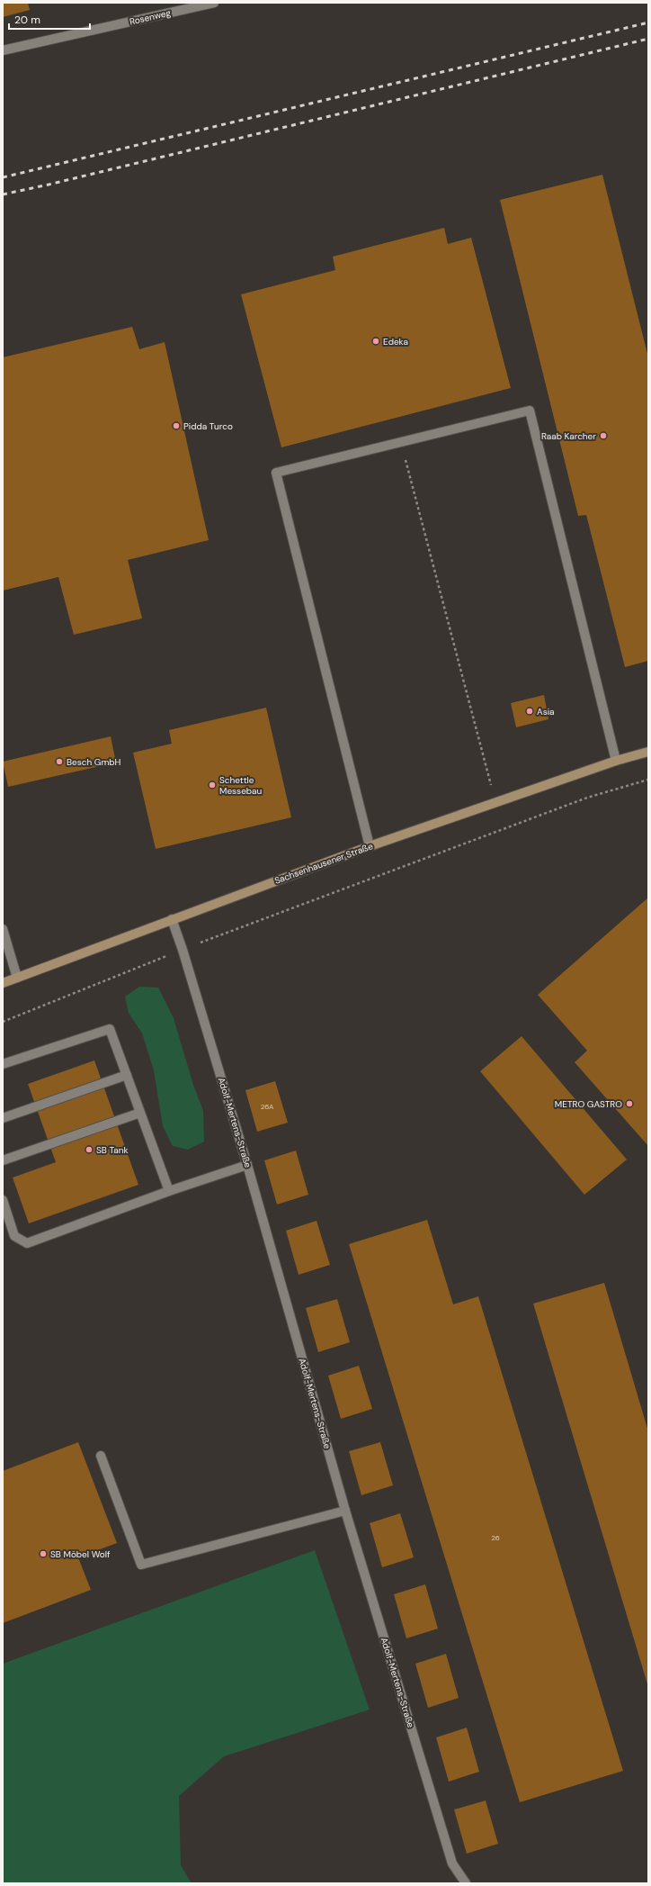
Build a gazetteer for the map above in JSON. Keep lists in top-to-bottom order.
{
  "streets": {
    "main road": ["Sachsenhausener Straße"],
    "street": ["Rosenweg", "Adolf-Mertens-Straße"]
  },
  "crossings": [
    ["Sachsenhausener Straße", "Adolf-Mertens-Straße"]
  ],
  "places": [
    "Edeka",
    "Pidda Turco",
    "Raab Karcher",
    "Asia",
    "Besch GmbH",
    "Schettle Messebau",
    "METRO GASTRO",
    "SB Tank",
    "SB Möbel Wolf"
  ],
  "house_numbers": ["26A", "26"],
  "scale_bar": "20 m"
}
